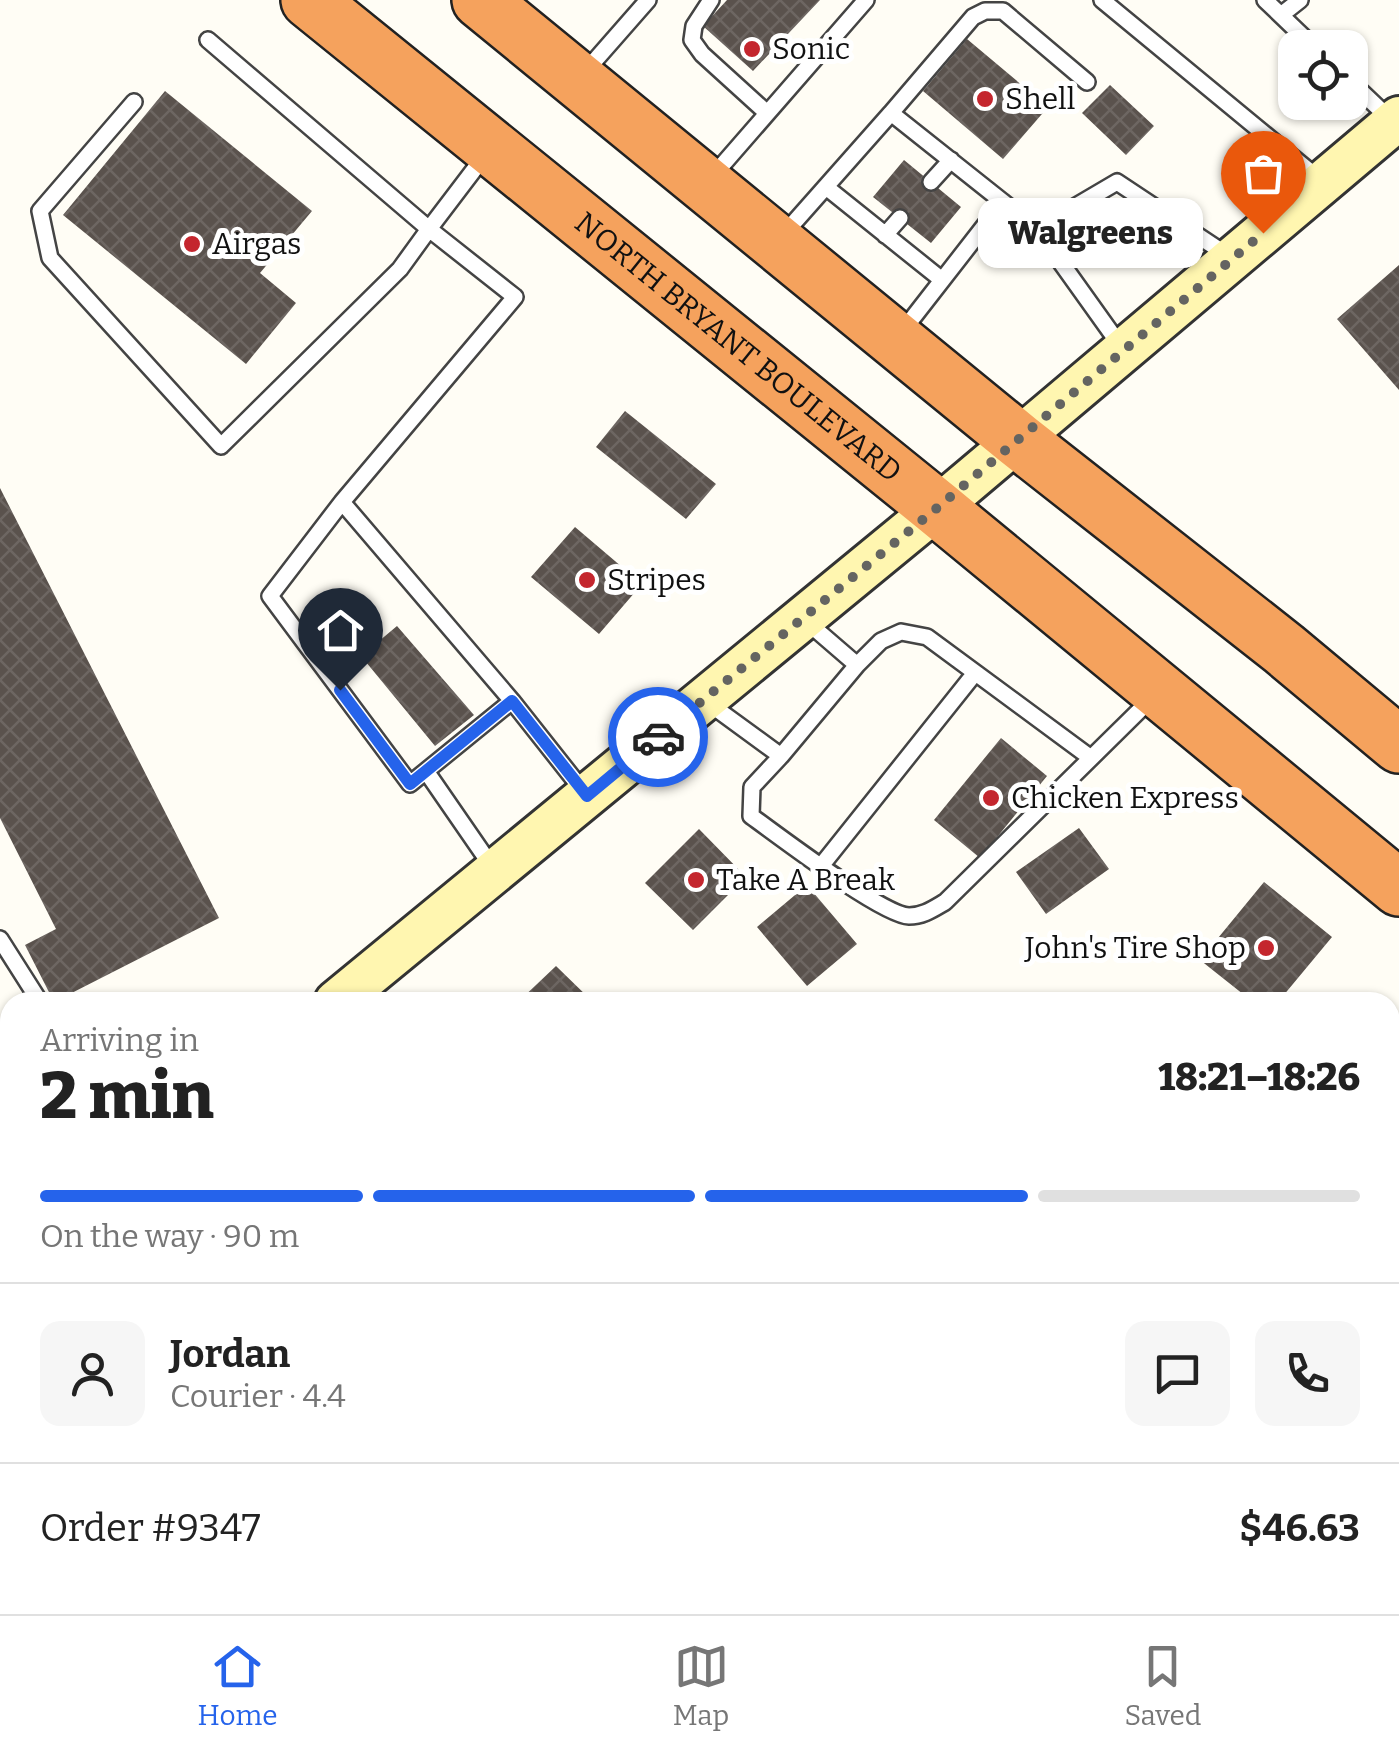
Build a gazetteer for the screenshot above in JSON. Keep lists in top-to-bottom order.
{
  "streets": {
    "highway": ["NORTH BRYANT BOULEVARD"]
  },
  "places": [
    "Sonic",
    "Shell",
    "Walgreens",
    "Airgas",
    "Stripes",
    "Chicken Express",
    "Take A Break",
    "John's Tire Shop"
  ],
  "page": {
    "bubble": "Walgreens",
    "heading": ["2 min", "Arriving in", "18:21–18:26"],
    "panel": [
      "Jordan",
      "Courier · 4.4",
      "Order #9347",
      "$46.63"
    ],
    "bar": "On the way · 90 m",
    "tabs": ["Home", "Map", "Saved"]
  }
}
